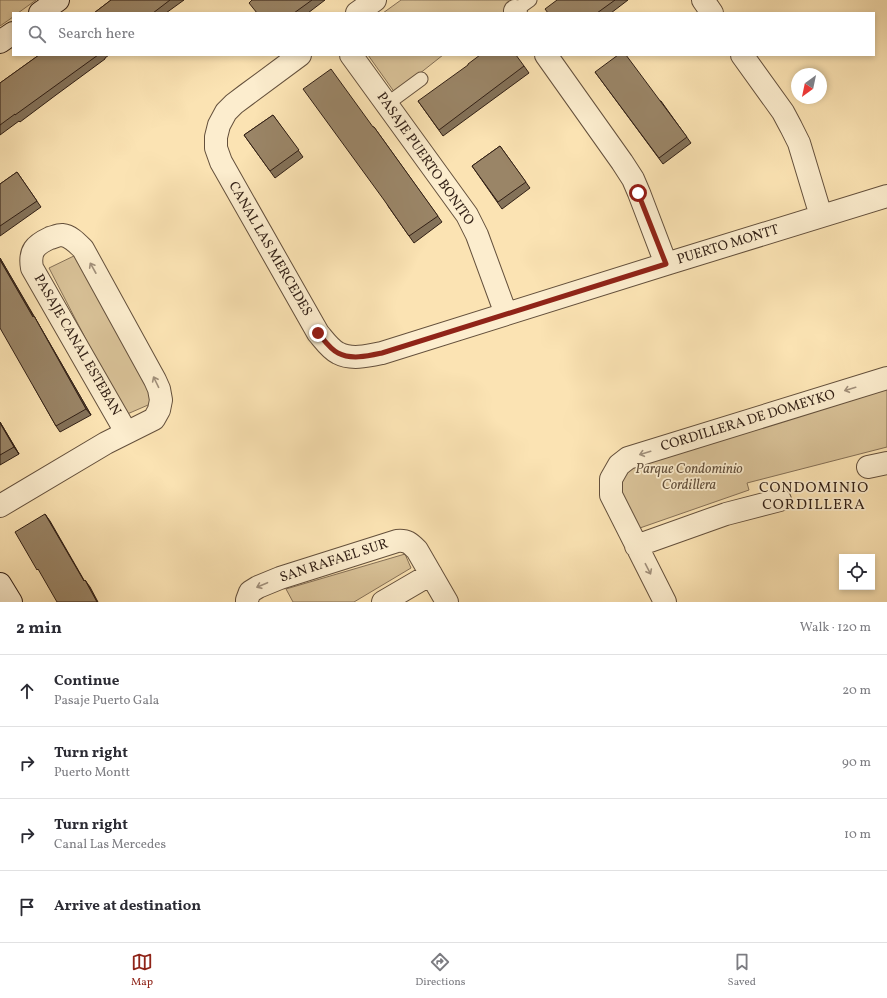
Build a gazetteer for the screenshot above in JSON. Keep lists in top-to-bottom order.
{
  "streets": {
    "street": [
      "PASAJE PUERTO BONITO",
      "PUERTO MONTT",
      "CANAL LAS MERCEDES",
      "PASAJE CANAL ESTEBAN",
      "CORDILLERA DE DOMEYKO",
      "SAN RAFAEL SUR"
    ]
  },
  "crossings": [
    ["PASAJE PUERTO BONITO", "PUERTO MONTT"],
    ["PUERTO MONTT", "CANAL LAS MERCEDES"]
  ],
  "one_way": ["SAN RAFAEL SUR"],
  "districts": ["CONDOMINIO CORDILLERA"],
  "parks": ["Parque Condominio Cordillera"],
  "north": "bottom left",
  "page": {
    "search": "Search here",
    "heading": ["2 min", "Walk · 120 m"],
    "list": [
      ["Continue", "Pasaje Puerto Gala", "20 m"],
      ["Turn right", "Puerto Montt", "90 m"],
      ["Turn right", "Canal Las Mercedes", "10 m"],
      "Arrive at destination"
    ],
    "nav": ["Map", "Directions", "Saved"]
  }
}
